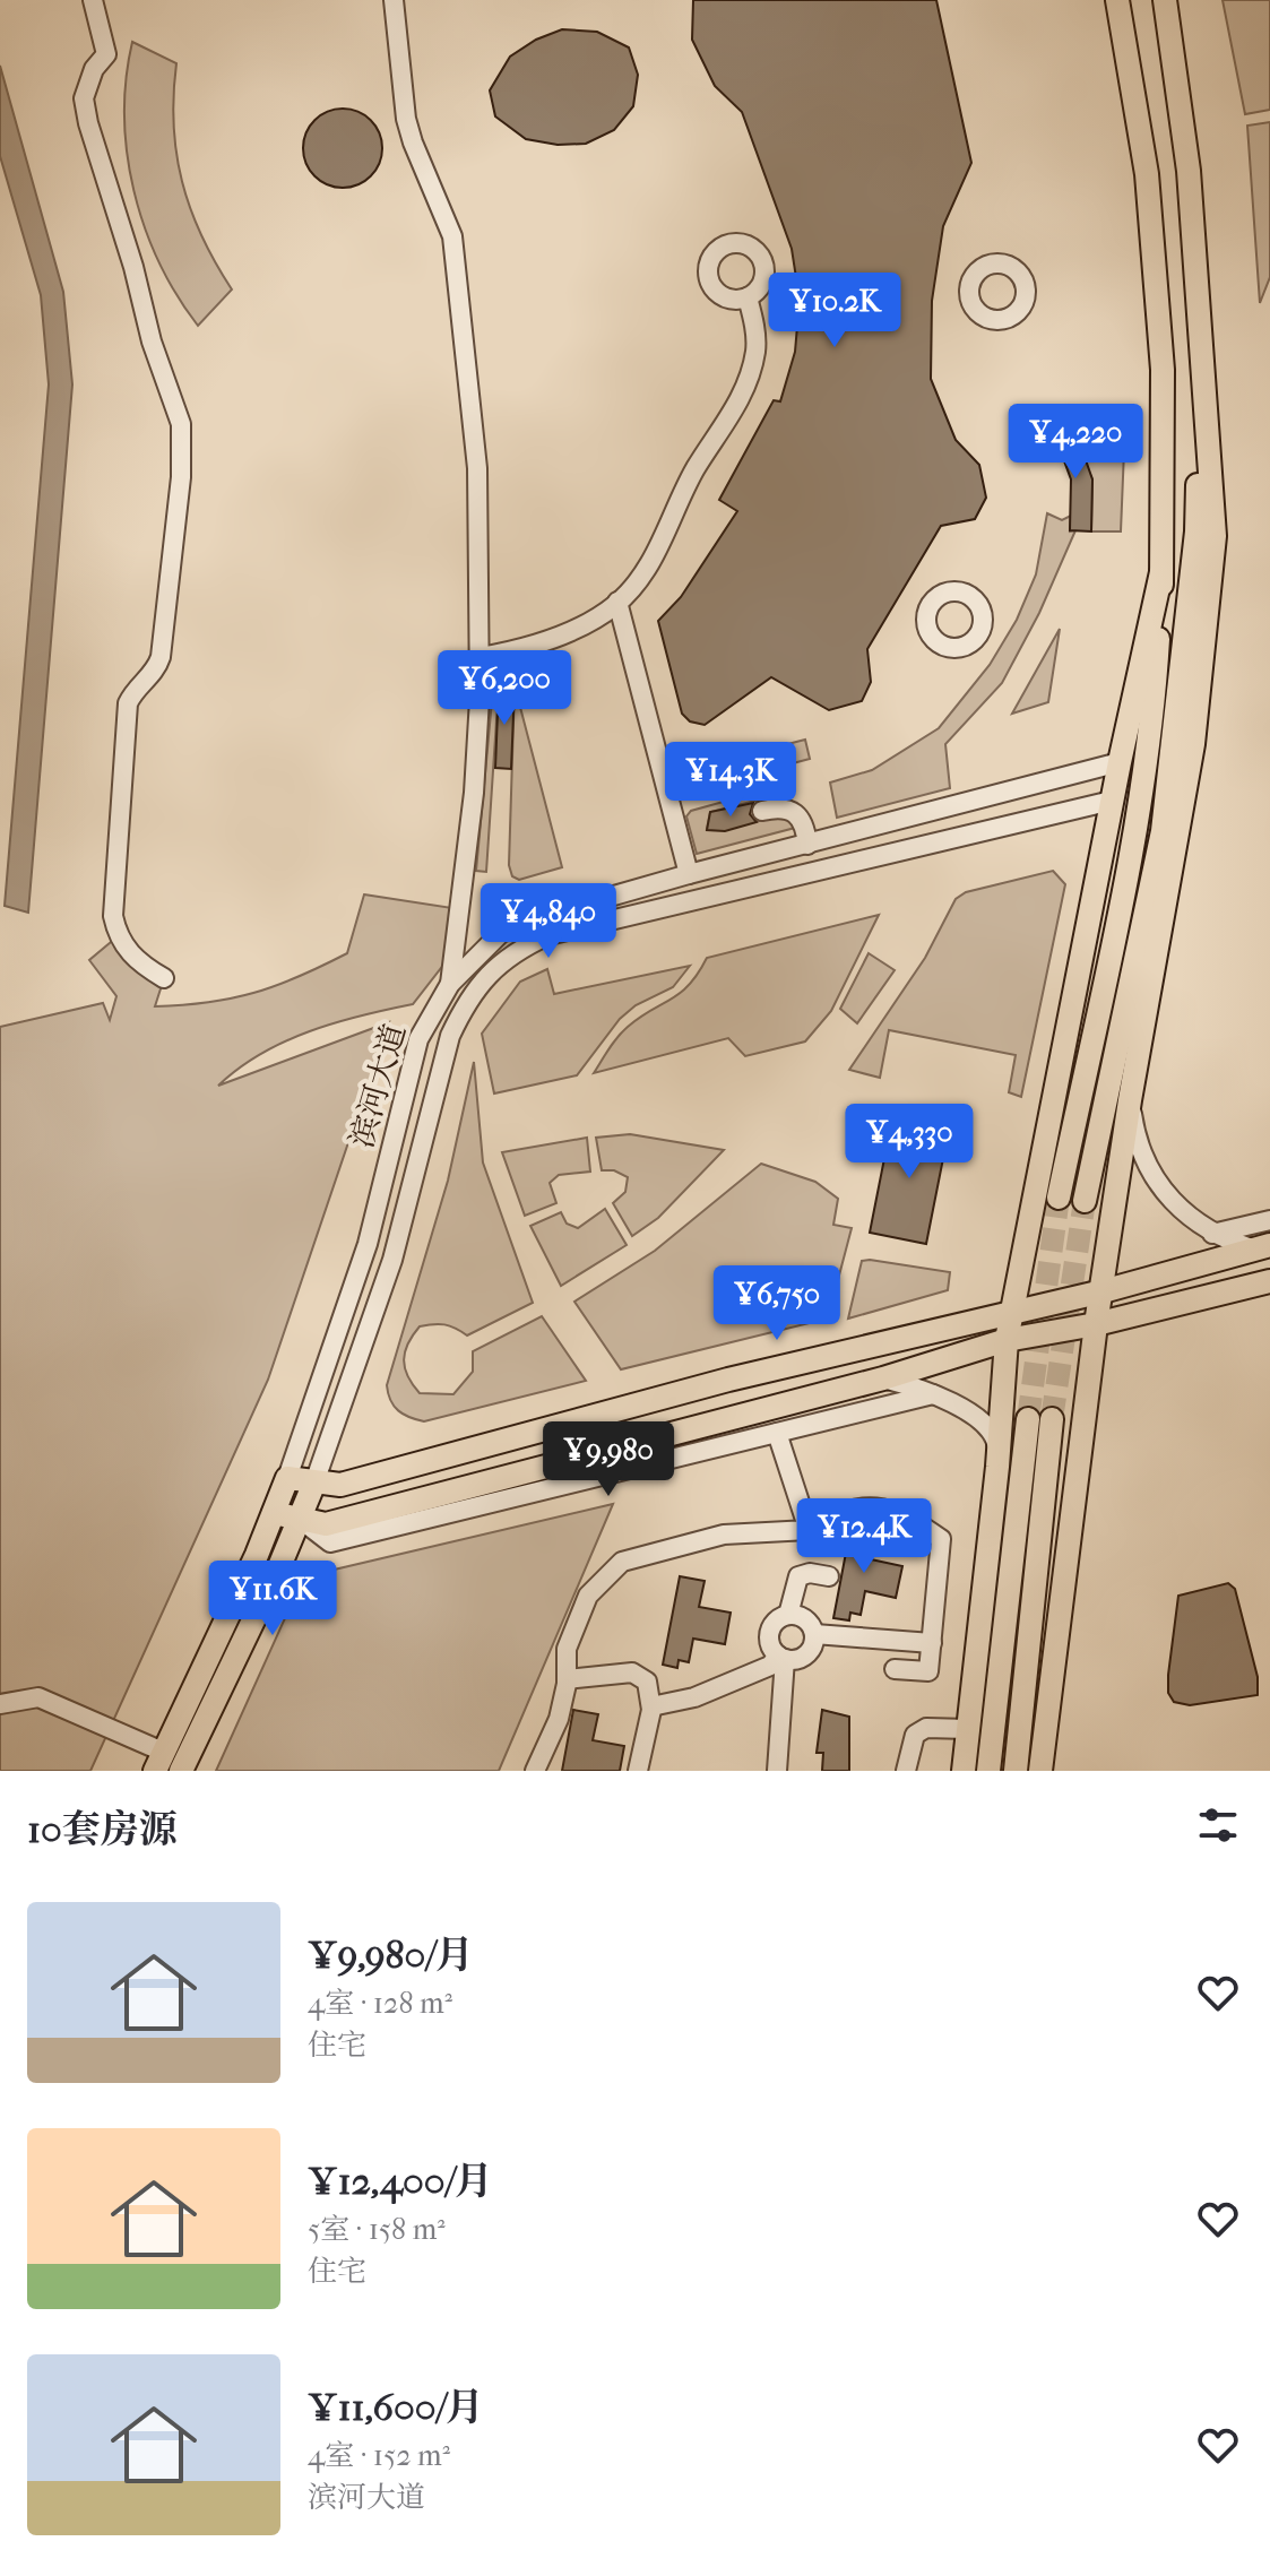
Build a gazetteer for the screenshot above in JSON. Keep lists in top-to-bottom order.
{
  "streets": {
    "main road": ["滨河大道"]
  },
  "page": {
    "price": [
      "¥10.2K",
      "¥4,220",
      "¥6,200",
      "¥14.3K",
      "¥4,840",
      "¥4,330",
      "¥6,750",
      "¥9,980",
      "¥12.4K",
      "¥11.6K"
    ],
    "heading": "10套房源",
    "list": [
      {
        "name": "¥9,980/月",
        "note": "4室 · 128 m² · 住宅"
      },
      {
        "name": "¥12,400/月",
        "note": "5室 · 158 m² · 住宅"
      },
      {
        "name": "¥11,600/月",
        "note": "4室 · 152 m² · 滨河大道"
      }
    ]
  }
}
